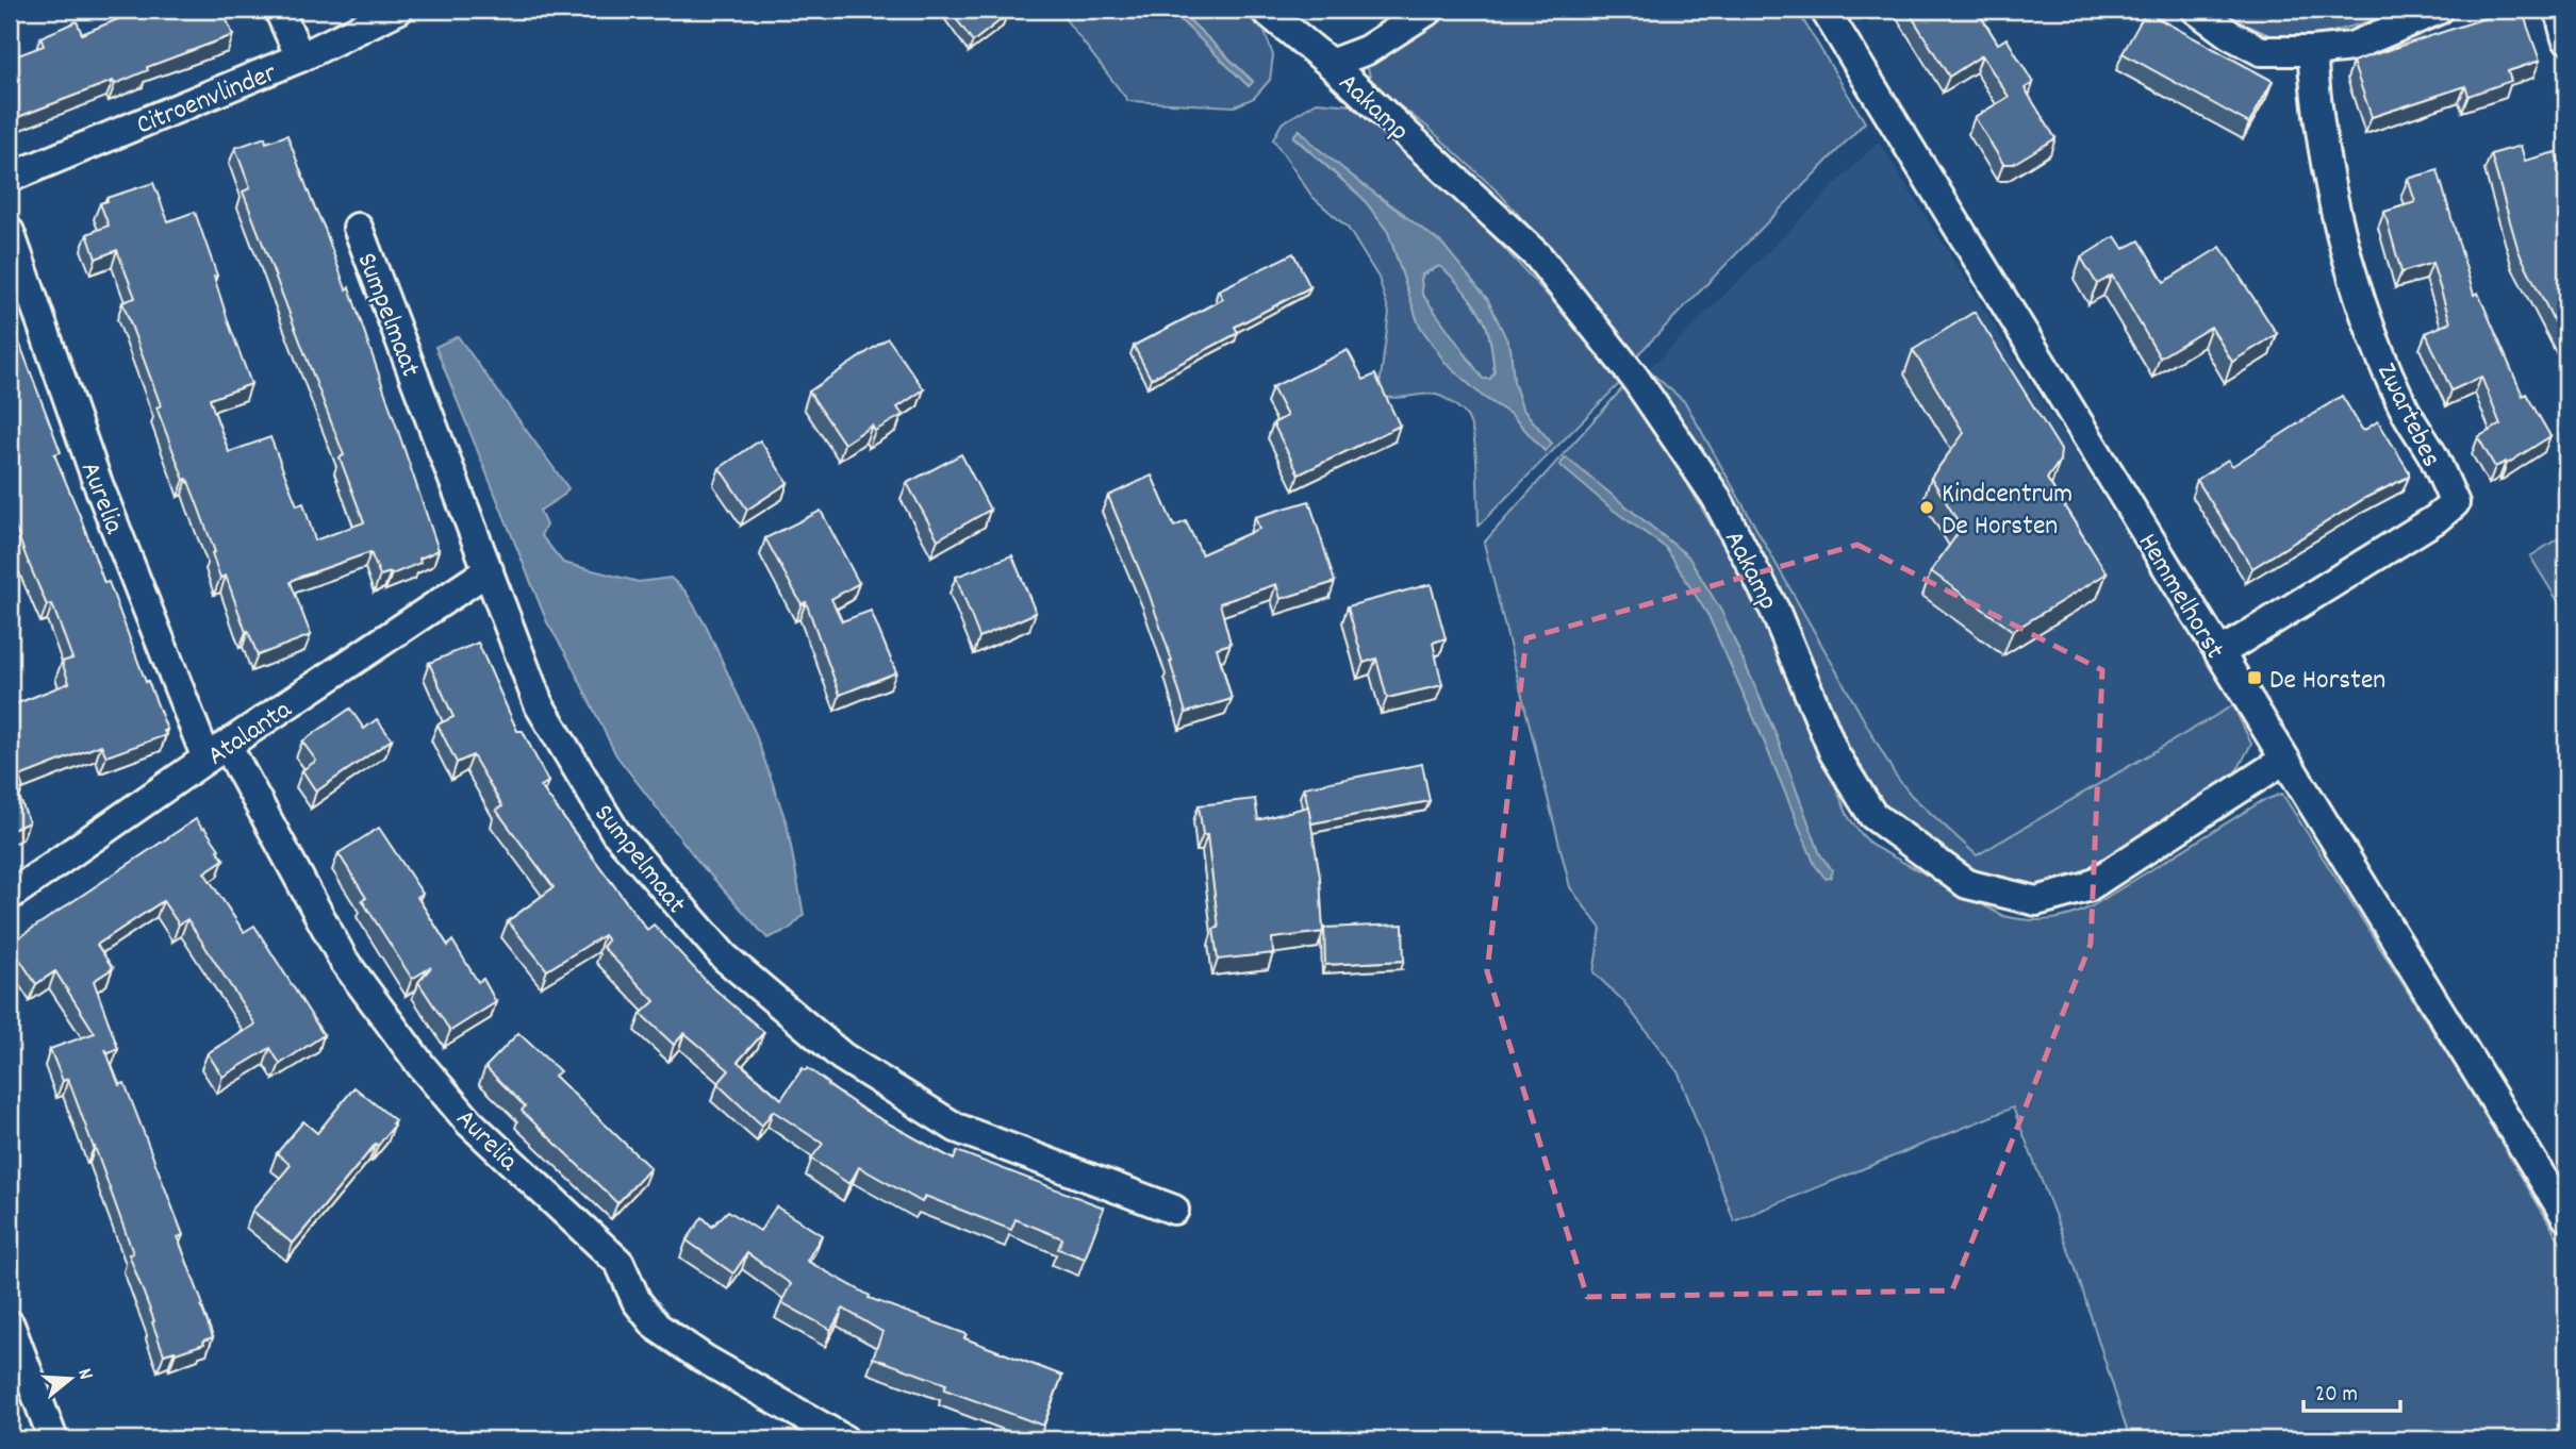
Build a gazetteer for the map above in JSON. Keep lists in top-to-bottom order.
{
  "streets": {
    "street": [
      "Citroenvlinder",
      "Aakamp",
      "Sumpelmaat",
      "Zwartebes",
      "Aurelia",
      "Hemmelhorst",
      "Atalanta"
    ]
  },
  "crossings": [
    ["Aakamp", "Hemmelhorst"],
    ["Sumpelmaat", "Atalanta"],
    ["Zwartebes", "Hemmelhorst"],
    ["Aurelia", "Atalanta"]
  ],
  "places": {
    "other": ["Kindcentrum De Horsten"],
    "transit": ["De Horsten"]
  },
  "scale_bar": "20 m",
  "north": "right"
}
